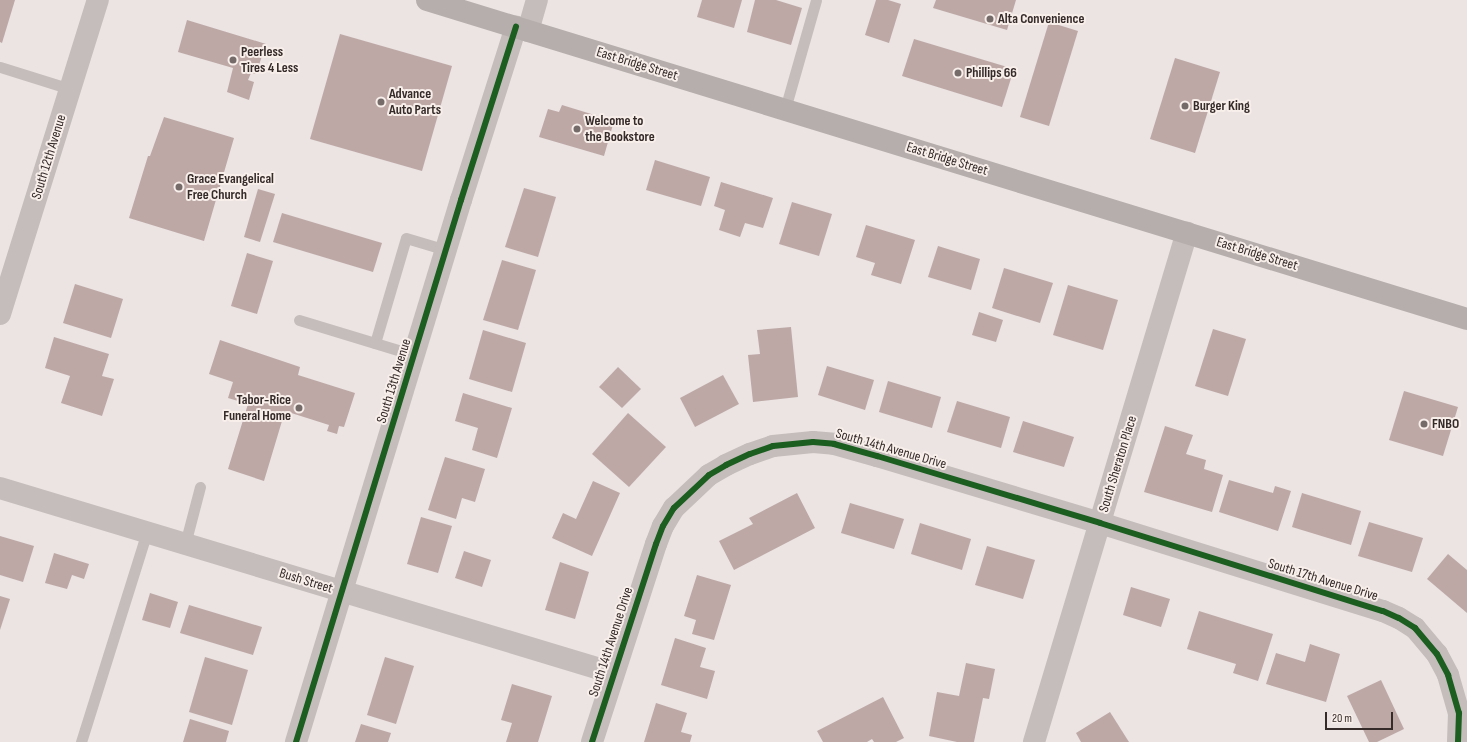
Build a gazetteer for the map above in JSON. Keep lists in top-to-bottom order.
{
  "streets": {
    "main road": ["East Bridge Street"],
    "street": [
      "South 12th Avenue",
      "South 13th Avenue",
      "South 14th Avenue Drive",
      "South Sheraton Place",
      "South 17th Avenue Drive",
      "Bush Street"
    ]
  },
  "crossings": [
    ["East Bridge Street", "South 13th Avenue"],
    ["East Bridge Street", "South Sheraton Place"],
    ["South 13th Avenue", "Bush Street"],
    ["South 14th Avenue Drive", "South Sheraton Place"],
    ["South 14th Avenue Drive", "South 17th Avenue Drive"],
    ["South 14th Avenue Drive", "Bush Street"],
    ["South Sheraton Place", "South 17th Avenue Drive"]
  ],
  "places": [
    "Alta Convenience",
    "Peerless Tires 4 Less",
    "Phillips 66",
    "Advance Auto Parts",
    "Burger King",
    "Welcome to the Bookstore",
    "Grace Evangelical Free Church",
    "Tabor-Rice Funeral Home",
    "FNBO"
  ],
  "scale_bar": "20 m"
}
